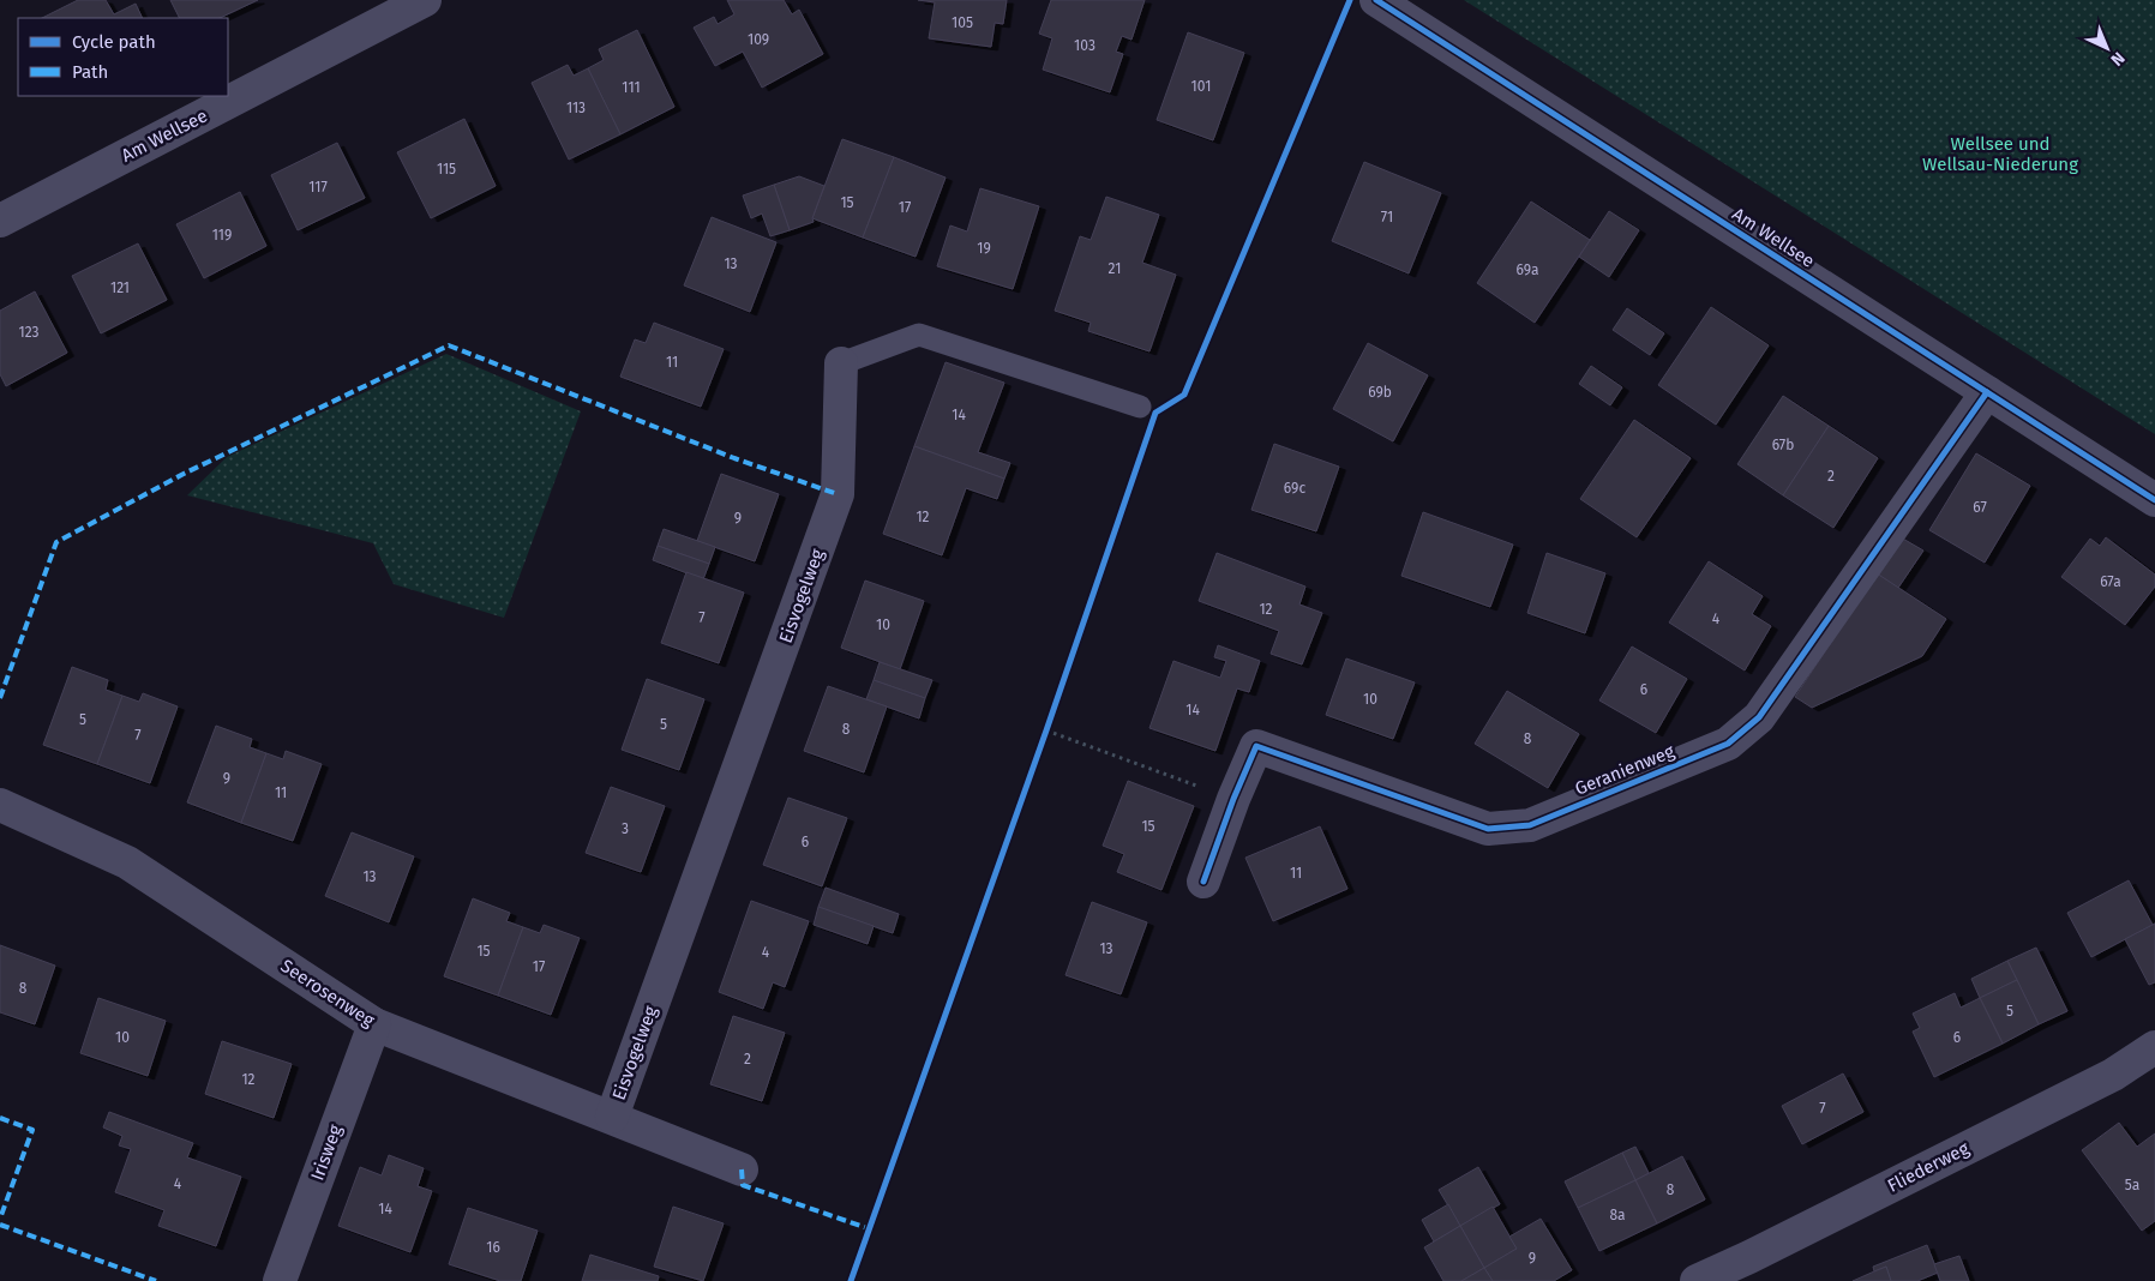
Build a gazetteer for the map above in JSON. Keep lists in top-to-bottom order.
{
  "streets": {
    "street": [
      "Am Wellsee",
      "Eisvogelweg",
      "Geranienweg",
      "Seerosenweg",
      "Irisweg",
      "Fliederweg"
    ]
  },
  "crossings": [
    ["Am Wellsee", "Geranienweg"],
    ["Eisvogelweg", "Seerosenweg"],
    ["Seerosenweg", "Irisweg"]
  ],
  "parks": ["Wellsee und Wellsau-Niederung"],
  "house_numbers": [
    "105",
    "109",
    "103",
    "101",
    "111",
    "113",
    "115",
    "117",
    "15",
    "17",
    "71",
    "119",
    "19",
    "13",
    "21",
    "69a",
    "121",
    "123",
    "11",
    "69b",
    "14",
    "67b",
    "2",
    "69c",
    "67",
    "12",
    "9",
    "67a",
    "12",
    "7",
    "4",
    "10",
    "6",
    "10",
    "14",
    "5",
    "5",
    "8",
    "7",
    "8",
    "9",
    "11",
    "15",
    "3",
    "6",
    "11",
    "13",
    "13",
    "15",
    "4",
    "17",
    "8",
    "5",
    "10",
    "6",
    "2",
    "12",
    "7",
    "4",
    "5a",
    "8",
    "14",
    "8a",
    "16",
    "9"
  ],
  "legend": ["Cycle path", "Path"],
  "north": "bottom right"
}
